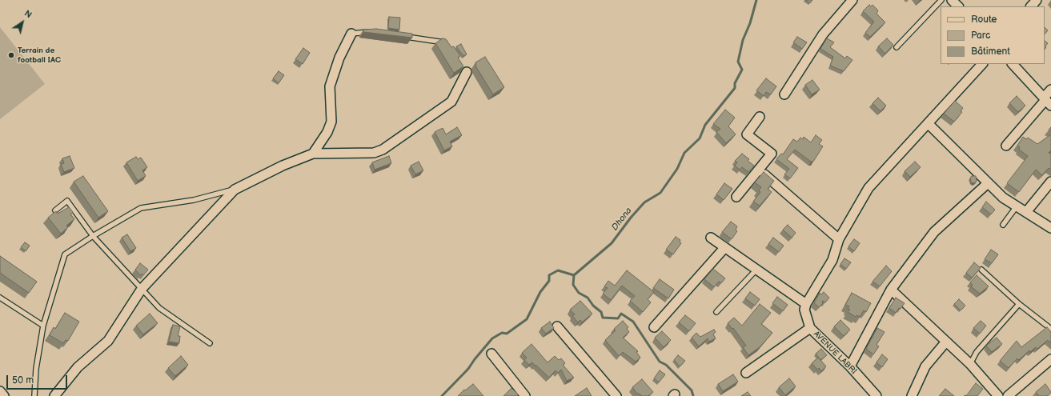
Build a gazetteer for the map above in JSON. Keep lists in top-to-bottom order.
{
  "streets": {
    "street": ["AVENUE LABRI"]
  },
  "water": ["Dhona"],
  "places": ["Terrain de football IAC"],
  "legend": ["Route", "Parc", "Bâtiment"],
  "scale_bar": "50 m",
  "north": "top right"
}
